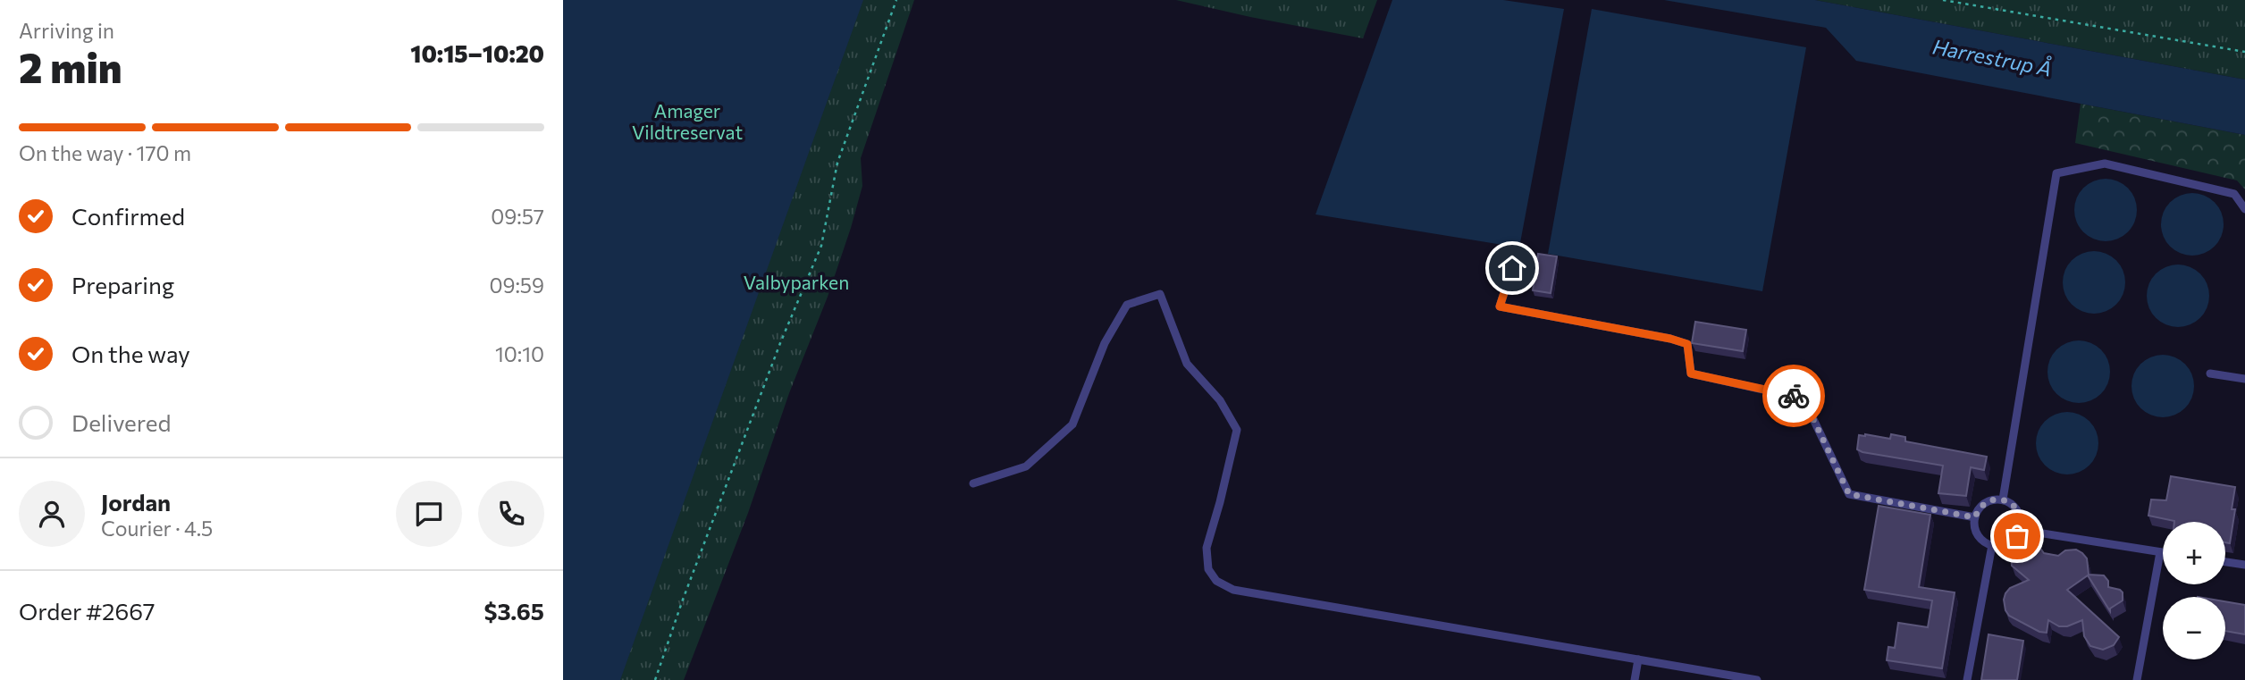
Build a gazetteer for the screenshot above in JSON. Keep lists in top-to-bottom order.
{
  "water": ["Harrestrup Å"],
  "parks": ["Amager Vildtreservat", "Valbyparken"],
  "page": {
    "heading": ["2 min", "Arriving in", "10:15–10:20"],
    "panel": [
      "Jordan",
      "Courier · 4.5",
      "Order #2667",
      "$3.65"
    ],
    "bar": "On the way · 170 m",
    "list": [
      ["Confirmed", "09:57"],
      ["Preparing", "09:59"],
      ["On the way", "10:10"],
      "Delivered"
    ],
    "map_buttons": ["+", "−"]
  }
}
